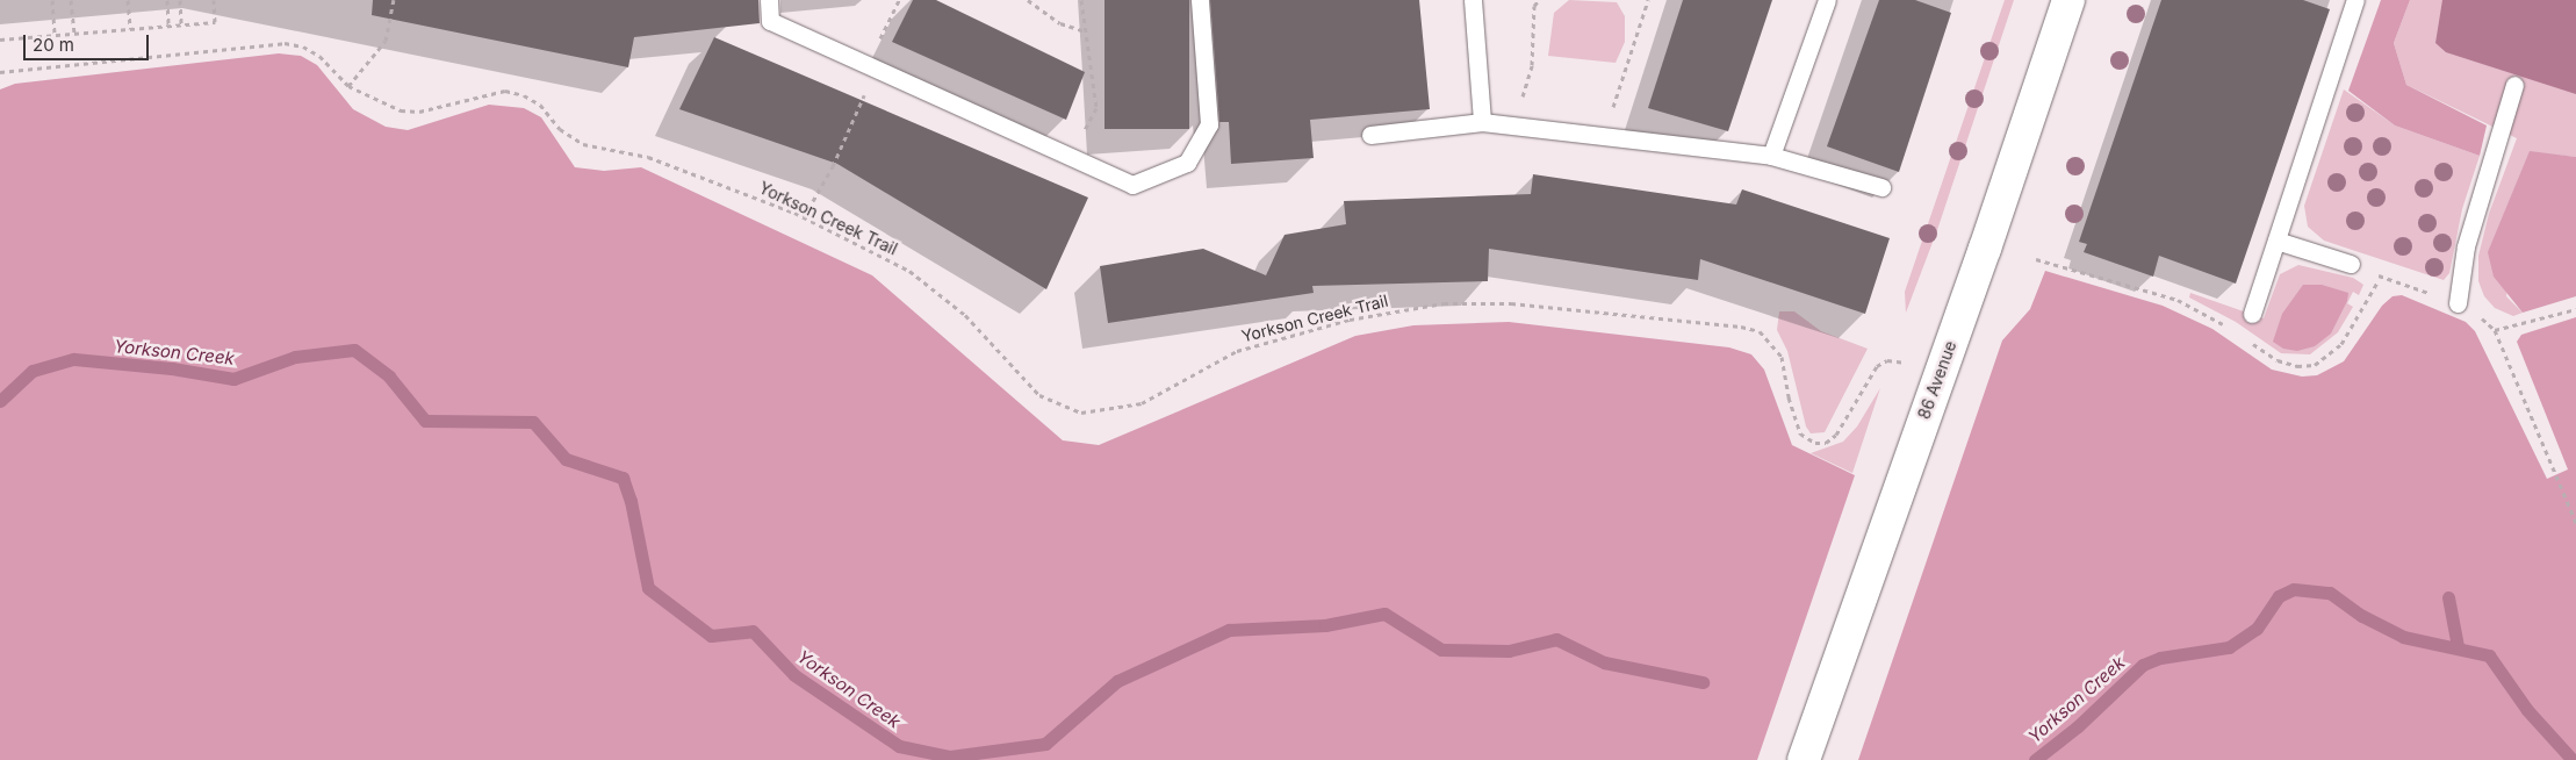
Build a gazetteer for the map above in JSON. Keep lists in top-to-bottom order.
{
  "streets": {
    "street": ["86 Avenue"],
    "path": ["Yorkson Creek Trail"]
  },
  "crossings": [
    ["Yorkson Creek Trail", "86 Avenue"]
  ],
  "water": ["Yorkson Creek"],
  "scale_bar": "20 m"
}
